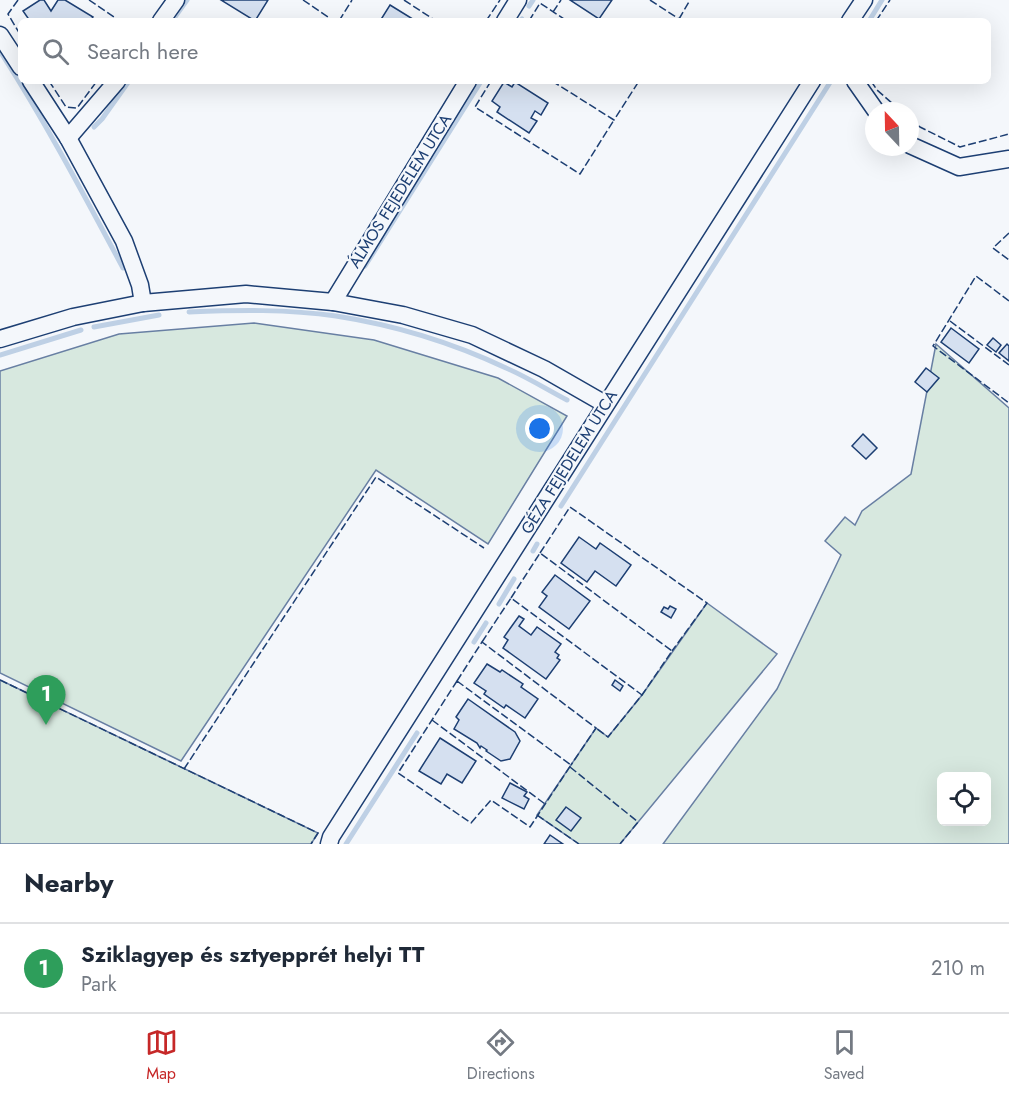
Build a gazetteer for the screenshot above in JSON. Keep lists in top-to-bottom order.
{
  "streets": {
    "street": ["ÁLMOS FEJEDELEM UTCA", "GÉZA FEJEDELEM UTCA"]
  },
  "north": "top",
  "page": {
    "search": "Search here",
    "pins": "1",
    "heading": "Nearby",
    "list": [
      {
        "mark": "1",
        "name": "Sziklagyep és sztyepprét helyi TT",
        "note": "Park",
        "value": "210 m"
      }
    ],
    "nav": ["Map", "Directions", "Saved"]
  }
}
